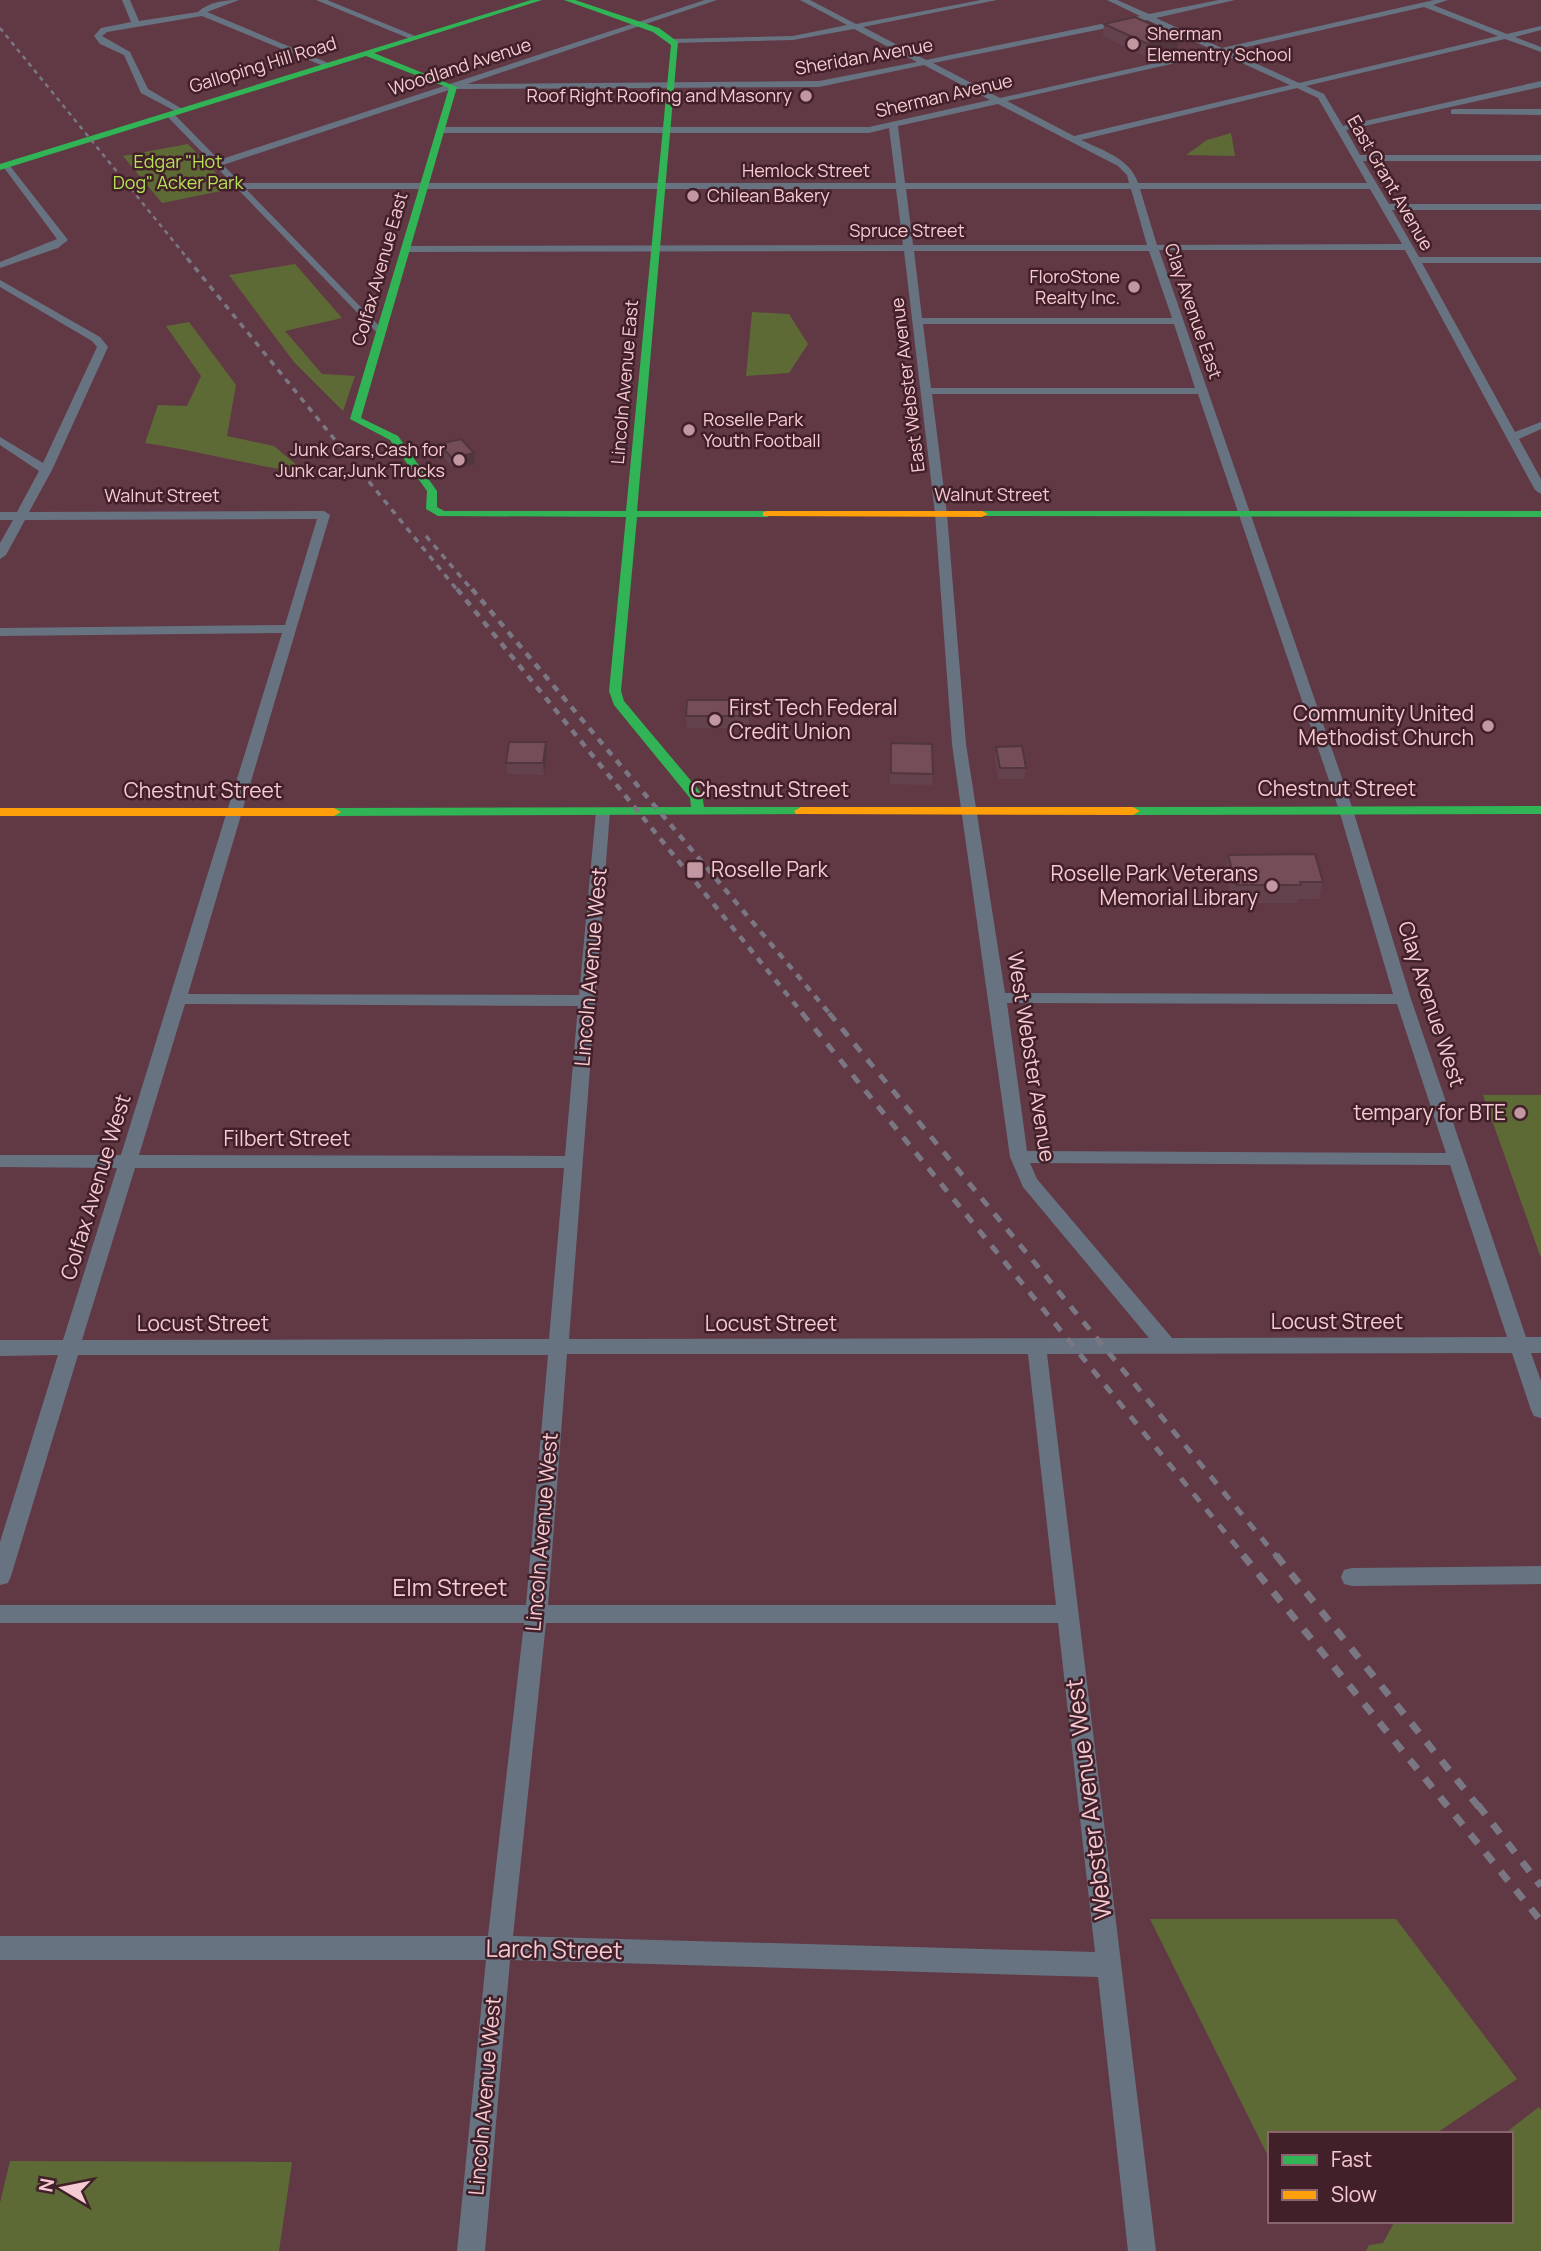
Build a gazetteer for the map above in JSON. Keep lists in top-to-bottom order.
{
  "streets": {
    "street": [
      "Sheridan Avenue",
      "Galloping Hill Road",
      "Woodland Avenue",
      "Sherman Avenue",
      "Hemlock Street",
      "East Grant Avenue",
      "Spruce Street",
      "Colfax Avenue East",
      "Clay Avenue East",
      "Lincoln Avenue East",
      "East Webster Avenue",
      "Walnut Street",
      "Chestnut Street",
      "Lincoln Avenue West",
      "Clay Avenue West",
      "West Webster Avenue",
      "Filbert Street",
      "Colfax Avenue West",
      "Locust Street",
      "Elm Street",
      "Webster Avenue West",
      "Larch Street"
    ]
  },
  "crossings": [
    ["Sheridan Avenue", "Woodland Avenue"],
    ["Sheridan Avenue", "East Grant Avenue"],
    ["Sheridan Avenue", "Colfax Avenue East"],
    ["Sheridan Avenue", "Clay Avenue East"],
    ["Sheridan Avenue", "Lincoln Avenue East"],
    ["Woodland Avenue", "Colfax Avenue East"],
    ["Sherman Avenue", "East Grant Avenue"],
    ["Sherman Avenue", "Colfax Avenue East"],
    ["Sherman Avenue", "Clay Avenue East"],
    ["Sherman Avenue", "Lincoln Avenue East"],
    ["Sherman Avenue", "East Webster Avenue"],
    ["Hemlock Street", "East Grant Avenue"],
    ["Hemlock Street", "Colfax Avenue East"],
    ["Hemlock Street", "Clay Avenue East"],
    ["Hemlock Street", "Lincoln Avenue East"],
    ["Hemlock Street", "East Webster Avenue"],
    ["East Grant Avenue", "Spruce Street"],
    ["Spruce Street", "Colfax Avenue East"],
    ["Spruce Street", "Clay Avenue East"],
    ["Spruce Street", "Lincoln Avenue East"],
    ["Spruce Street", "East Webster Avenue"],
    ["Colfax Avenue East", "Walnut Street"],
    ["Clay Avenue East", "Walnut Street"],
    ["Clay Avenue East", "Chestnut Street"],
    ["Clay Avenue East", "Clay Avenue West"],
    ["Lincoln Avenue East", "Walnut Street"],
    ["Lincoln Avenue East", "Chestnut Street"],
    ["East Webster Avenue", "Walnut Street"],
    ["East Webster Avenue", "Chestnut Street"],
    ["East Webster Avenue", "West Webster Avenue"],
    ["Chestnut Street", "Lincoln Avenue West"],
    ["Chestnut Street", "Clay Avenue West"],
    ["Chestnut Street", "West Webster Avenue"],
    ["Chestnut Street", "Colfax Avenue West"],
    ["Lincoln Avenue West", "Filbert Street"],
    ["Lincoln Avenue West", "Locust Street"],
    ["Lincoln Avenue West", "Elm Street"],
    ["Lincoln Avenue West", "Larch Street"],
    ["Clay Avenue West", "Locust Street"],
    ["West Webster Avenue", "Locust Street"],
    ["Filbert Street", "Colfax Avenue West"],
    ["Colfax Avenue West", "Locust Street"],
    ["Locust Street", "Webster Avenue West"],
    ["Elm Street", "Webster Avenue West"],
    ["Webster Avenue West", "Larch Street"]
  ],
  "parks": ["Edgar \"Hot Dog\" Acker Park"],
  "places": {
    "other": [
      "Sherman Elementry School",
      "Roof Right Roofing and Masonry",
      "Chilean Bakery",
      "FloroStone Realty Inc.",
      "Roselle Park Youth Football",
      "Junk Cars,Cash for Junk car,Junk Trucks",
      "First Tech Federal Credit Union",
      "Community United Methodist Church",
      "Roselle Park Veterans Memorial Library",
      "tempary for BTE"
    ],
    "transit": ["Roselle Park"]
  },
  "legend": ["Fast", "Slow"],
  "north": "left"
}
